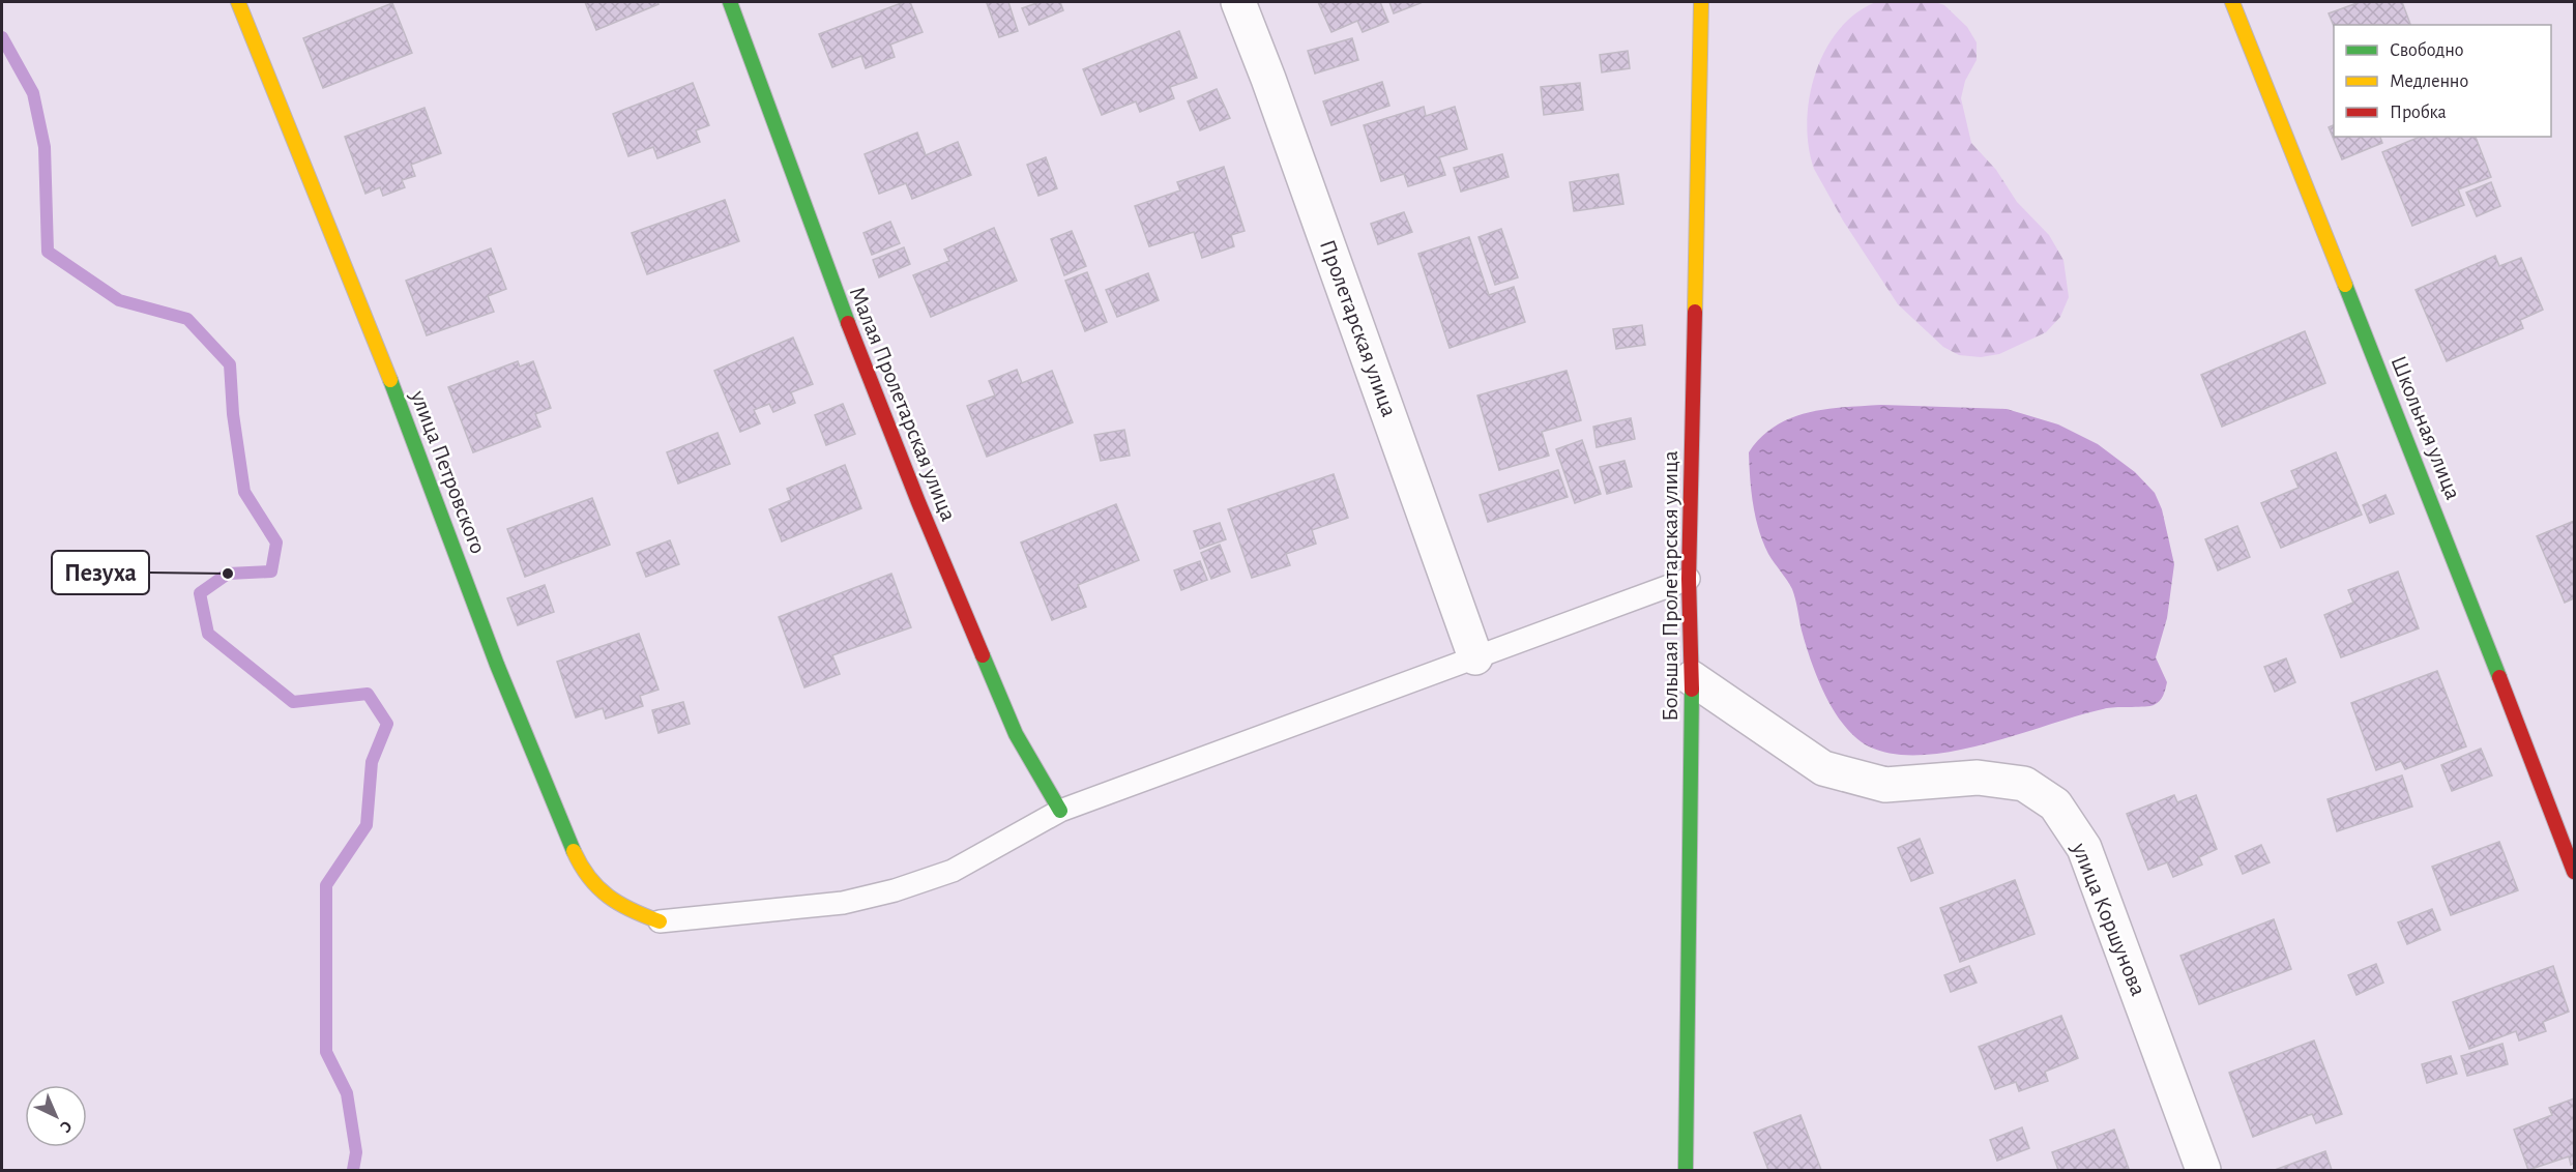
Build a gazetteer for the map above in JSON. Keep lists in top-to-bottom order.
{
  "streets": {
    "street": [
      "Пролетарская улица",
      "Малая Пролетарская улица",
      "Школьная улица",
      "улица Петровского",
      "Большая Пролетарская улица",
      "улица Коршунова"
    ]
  },
  "crossings": [
    ["Большая Пролетарская улица", "улица Коршунова"]
  ],
  "places": ["Пезуха"],
  "legend": ["Свободно", "Медленно", "Пробка"],
  "north": "bottom right"
}
